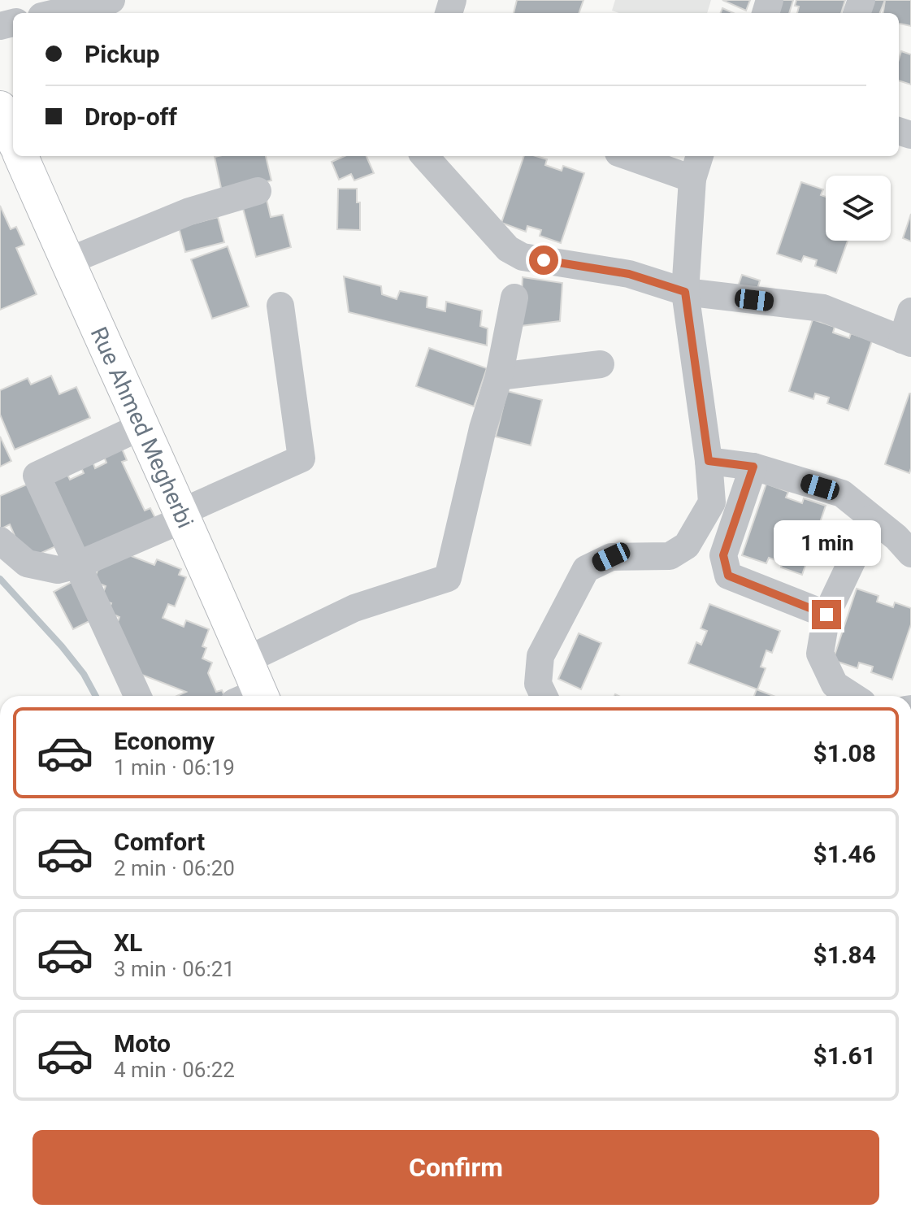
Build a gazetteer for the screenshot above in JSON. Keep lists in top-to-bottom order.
{
  "streets": {
    "main road": ["Rue Ahmed Megherbi"]
  },
  "page": {
    "banner": ["Pickup", "Drop-off"],
    "bubble": "1 min",
    "list": [
      {
        "name": "Economy",
        "note": "1 min · 06:19",
        "value": "$1.08"
      },
      {
        "name": "Comfort",
        "note": "2 min · 06:20",
        "value": "$1.46"
      },
      {
        "name": "XL",
        "note": "3 min · 06:21",
        "value": "$1.84"
      },
      {
        "name": "Moto",
        "note": "4 min · 06:22",
        "value": "$1.61"
      }
    ],
    "buttons": "Confirm"
  }
}
